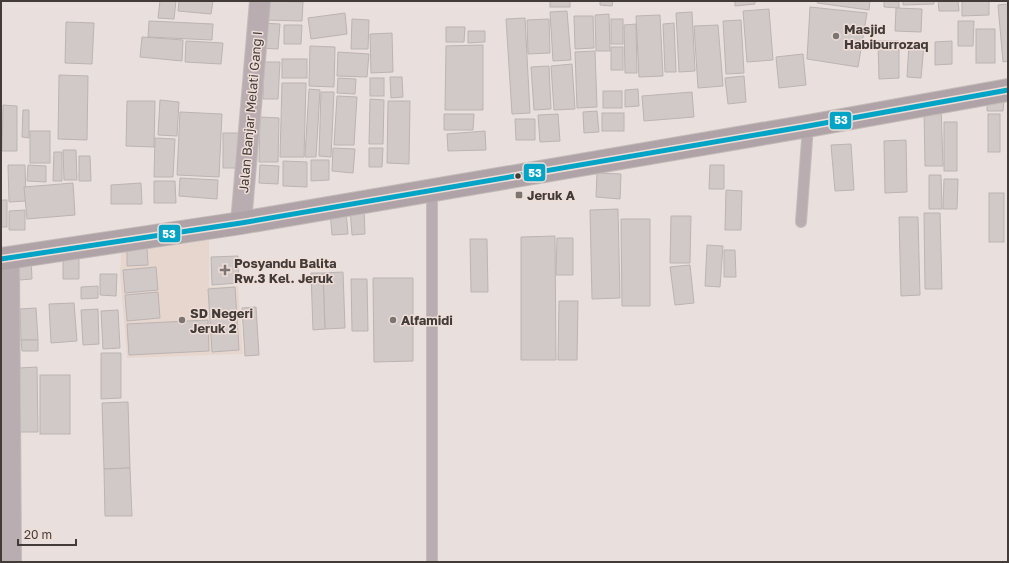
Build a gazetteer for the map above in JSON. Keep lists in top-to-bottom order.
{
  "streets": {
    "street": ["Jalan Banjar Melati Gang I"]
  },
  "places": {
    "other": ["Masjid Habiburrozaq", "SD Negeri Jeruk 2", "Alfamidi"],
    "transit": ["Jeruk A"],
    "health": ["Posyandu Balita Rw.3 Kel. Jeruk"]
  },
  "lines": ["transit line 53"],
  "scale_bar": "20 m"
}
